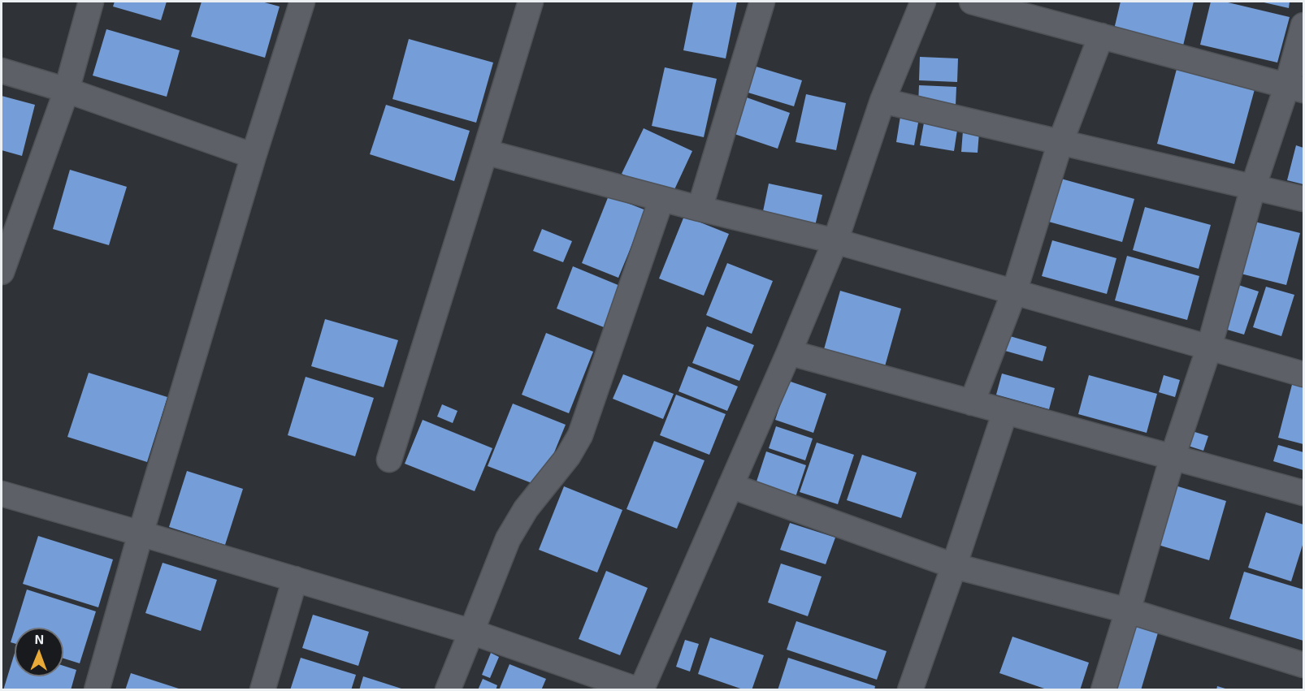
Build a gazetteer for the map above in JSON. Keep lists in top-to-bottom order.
{
  "north": "top"
}
